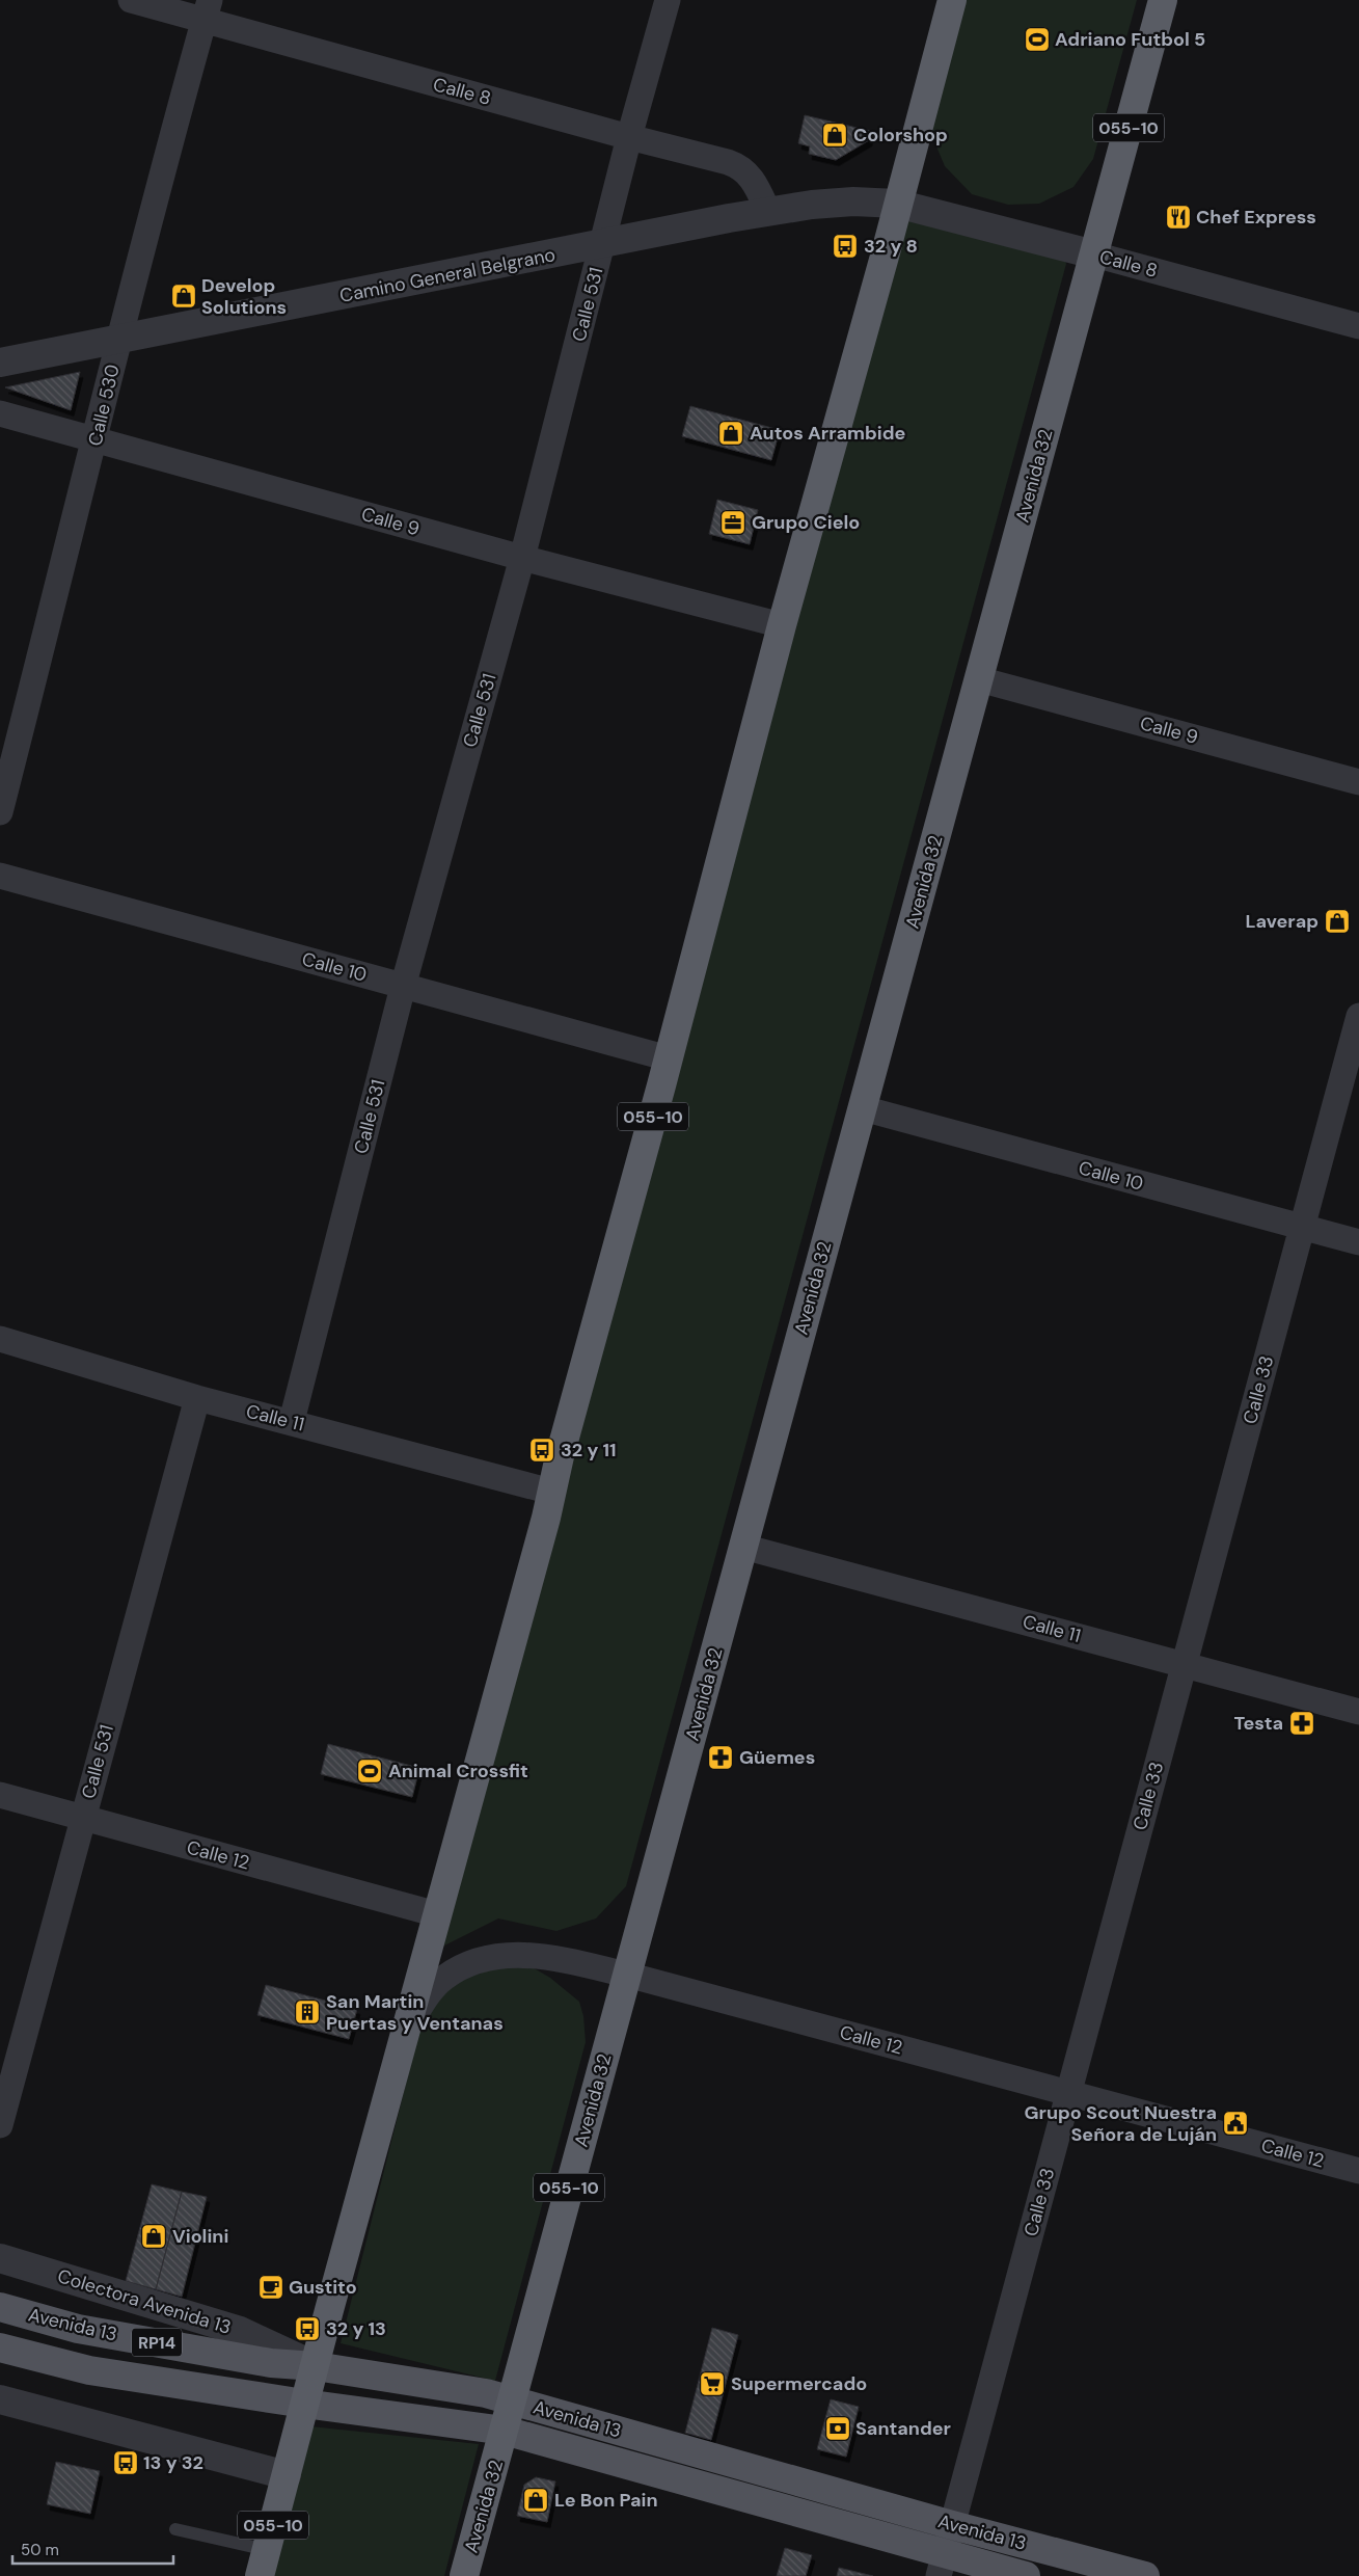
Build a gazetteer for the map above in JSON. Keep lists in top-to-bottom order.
{
  "streets": {
    "highway": ["055-10", "Avenida 32"],
    "main road": ["Avenida 13", "RP14"],
    "street": [
      "Calle 8",
      "Camino General Belgrano",
      "Calle 531",
      "Calle 530",
      "Calle 9",
      "Calle 10",
      "Calle 33",
      "Calle 11",
      "Calle 12",
      "Colectora Avenida 13"
    ]
  },
  "crossings": [
    ["Calle 8", "055-10"],
    ["Calle 8", "Camino General Belgrano"],
    ["Calle 8", "Calle 531"],
    ["Calle 8", "Calle 530"],
    ["Calle 8", "Avenida 32"],
    ["055-10", "Camino General Belgrano"],
    ["055-10", "Calle 9"],
    ["055-10", "Calle 10"],
    ["055-10", "Calle 11"],
    ["055-10", "Calle 12"],
    ["055-10", "Colectora Avenida 13"],
    ["055-10", "Avenida 13"],
    ["Camino General Belgrano", "Calle 531"],
    ["Camino General Belgrano", "Calle 530"],
    ["Calle 531", "Calle 9"],
    ["Calle 531", "Calle 10"],
    ["Calle 531", "Calle 11"],
    ["Calle 531", "Calle 12"],
    ["Calle 530", "Calle 9"],
    ["Avenida 32", "Calle 9"],
    ["Avenida 32", "Calle 10"],
    ["Avenida 32", "Calle 11"],
    ["Avenida 32", "Calle 12"],
    ["Avenida 32", "Avenida 13"],
    ["Calle 10", "Calle 33"],
    ["Calle 33", "Calle 11"],
    ["Calle 33", "Calle 12"],
    ["Calle 33", "Avenida 13"],
    ["Colectora Avenida 13", "Avenida 13"]
  ],
  "places": {
    "sports": ["Adriano Futbol 5", "Animal Crossfit"],
    "shop": [
      "Colorshop",
      "Develop Solutions",
      "Autos Arrambide",
      "Laverap",
      "Violini",
      "Le Bon Pain"
    ],
    "restaurant": ["Chef Express"],
    "bus stop": [
      "32 y 8",
      "32 y 11",
      "32 y 13",
      "13 y 32"
    ],
    "office": ["Grupo Cielo"],
    "pharmacy": ["Testa", "Güemes"],
    "building": ["San Martin Puertas y Ventanas"],
    "public building": ["Grupo Scout Nuestra Señora de Luján"],
    "cafe": ["Gustito"],
    "supermarket": ["Supermercado"],
    "bank": ["Santander"]
  },
  "scale_bar": "50 m"
}
